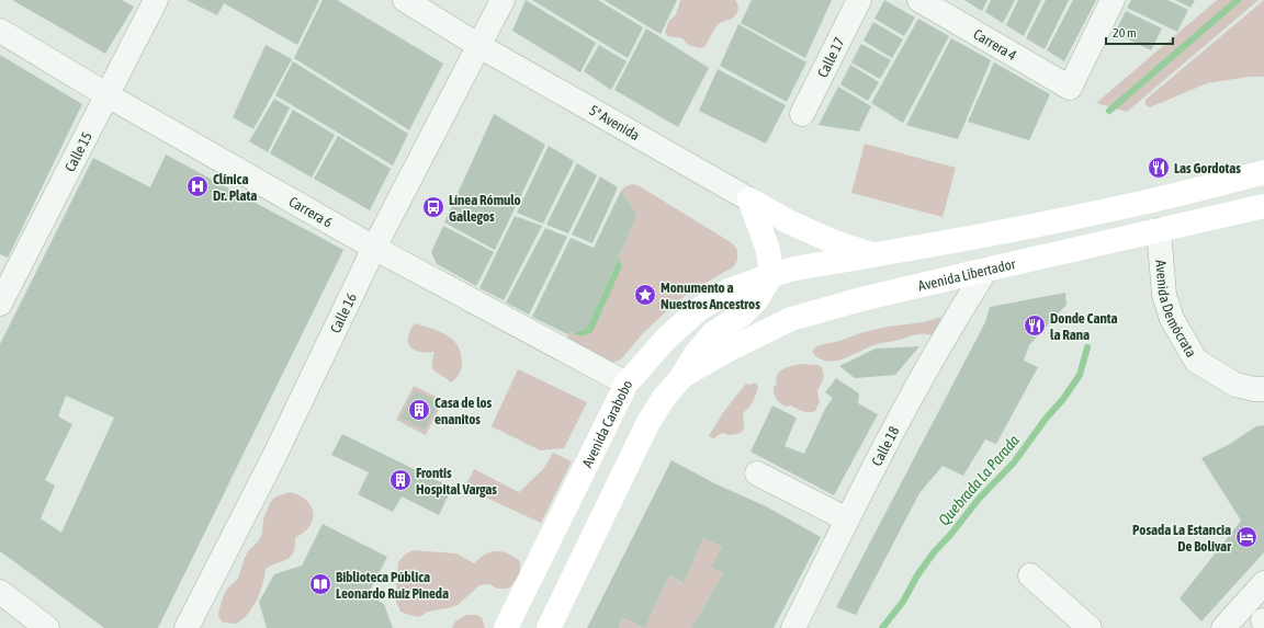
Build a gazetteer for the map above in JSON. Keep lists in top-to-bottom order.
{
  "streets": {
    "main road": ["Avenida Libertador", "Avenida Carabobo"],
    "street": [
      "Carrera 4",
      "Calle 17",
      "5ª Avenida",
      "Calle 15",
      "Carrera 6",
      "Avenida Demócrata",
      "Calle 16",
      "Calle 18"
    ]
  },
  "crossings": [
    ["5ª Avenida", "Calle 16"],
    ["Calle 15", "Carrera 6"],
    ["Carrera 6", "Calle 16"],
    ["Carrera 6", "Avenida Carabobo"],
    ["Avenida Libertador", "Avenida Demócrata"],
    ["Avenida Libertador", "Calle 18"]
  ],
  "water": ["Quebrada La Parada"],
  "places": {
    "restaurant": ["Las Gordotas", "Donde Canta la Rana"],
    "hospital": ["Clínica Dr. Plata"],
    "bus stop": ["Línea Rómulo Gallegos"],
    "place": ["Monumento a Nuestros Ancestros"],
    "building": ["Casa de los enanitos", "Frontis Hospital Vargas"],
    "hotel": ["Posada La Estancia De Bolivar"],
    "library": ["Biblioteca Pública Leonardo Ruiz Pineda"]
  },
  "scale_bar": "20 m"
}
